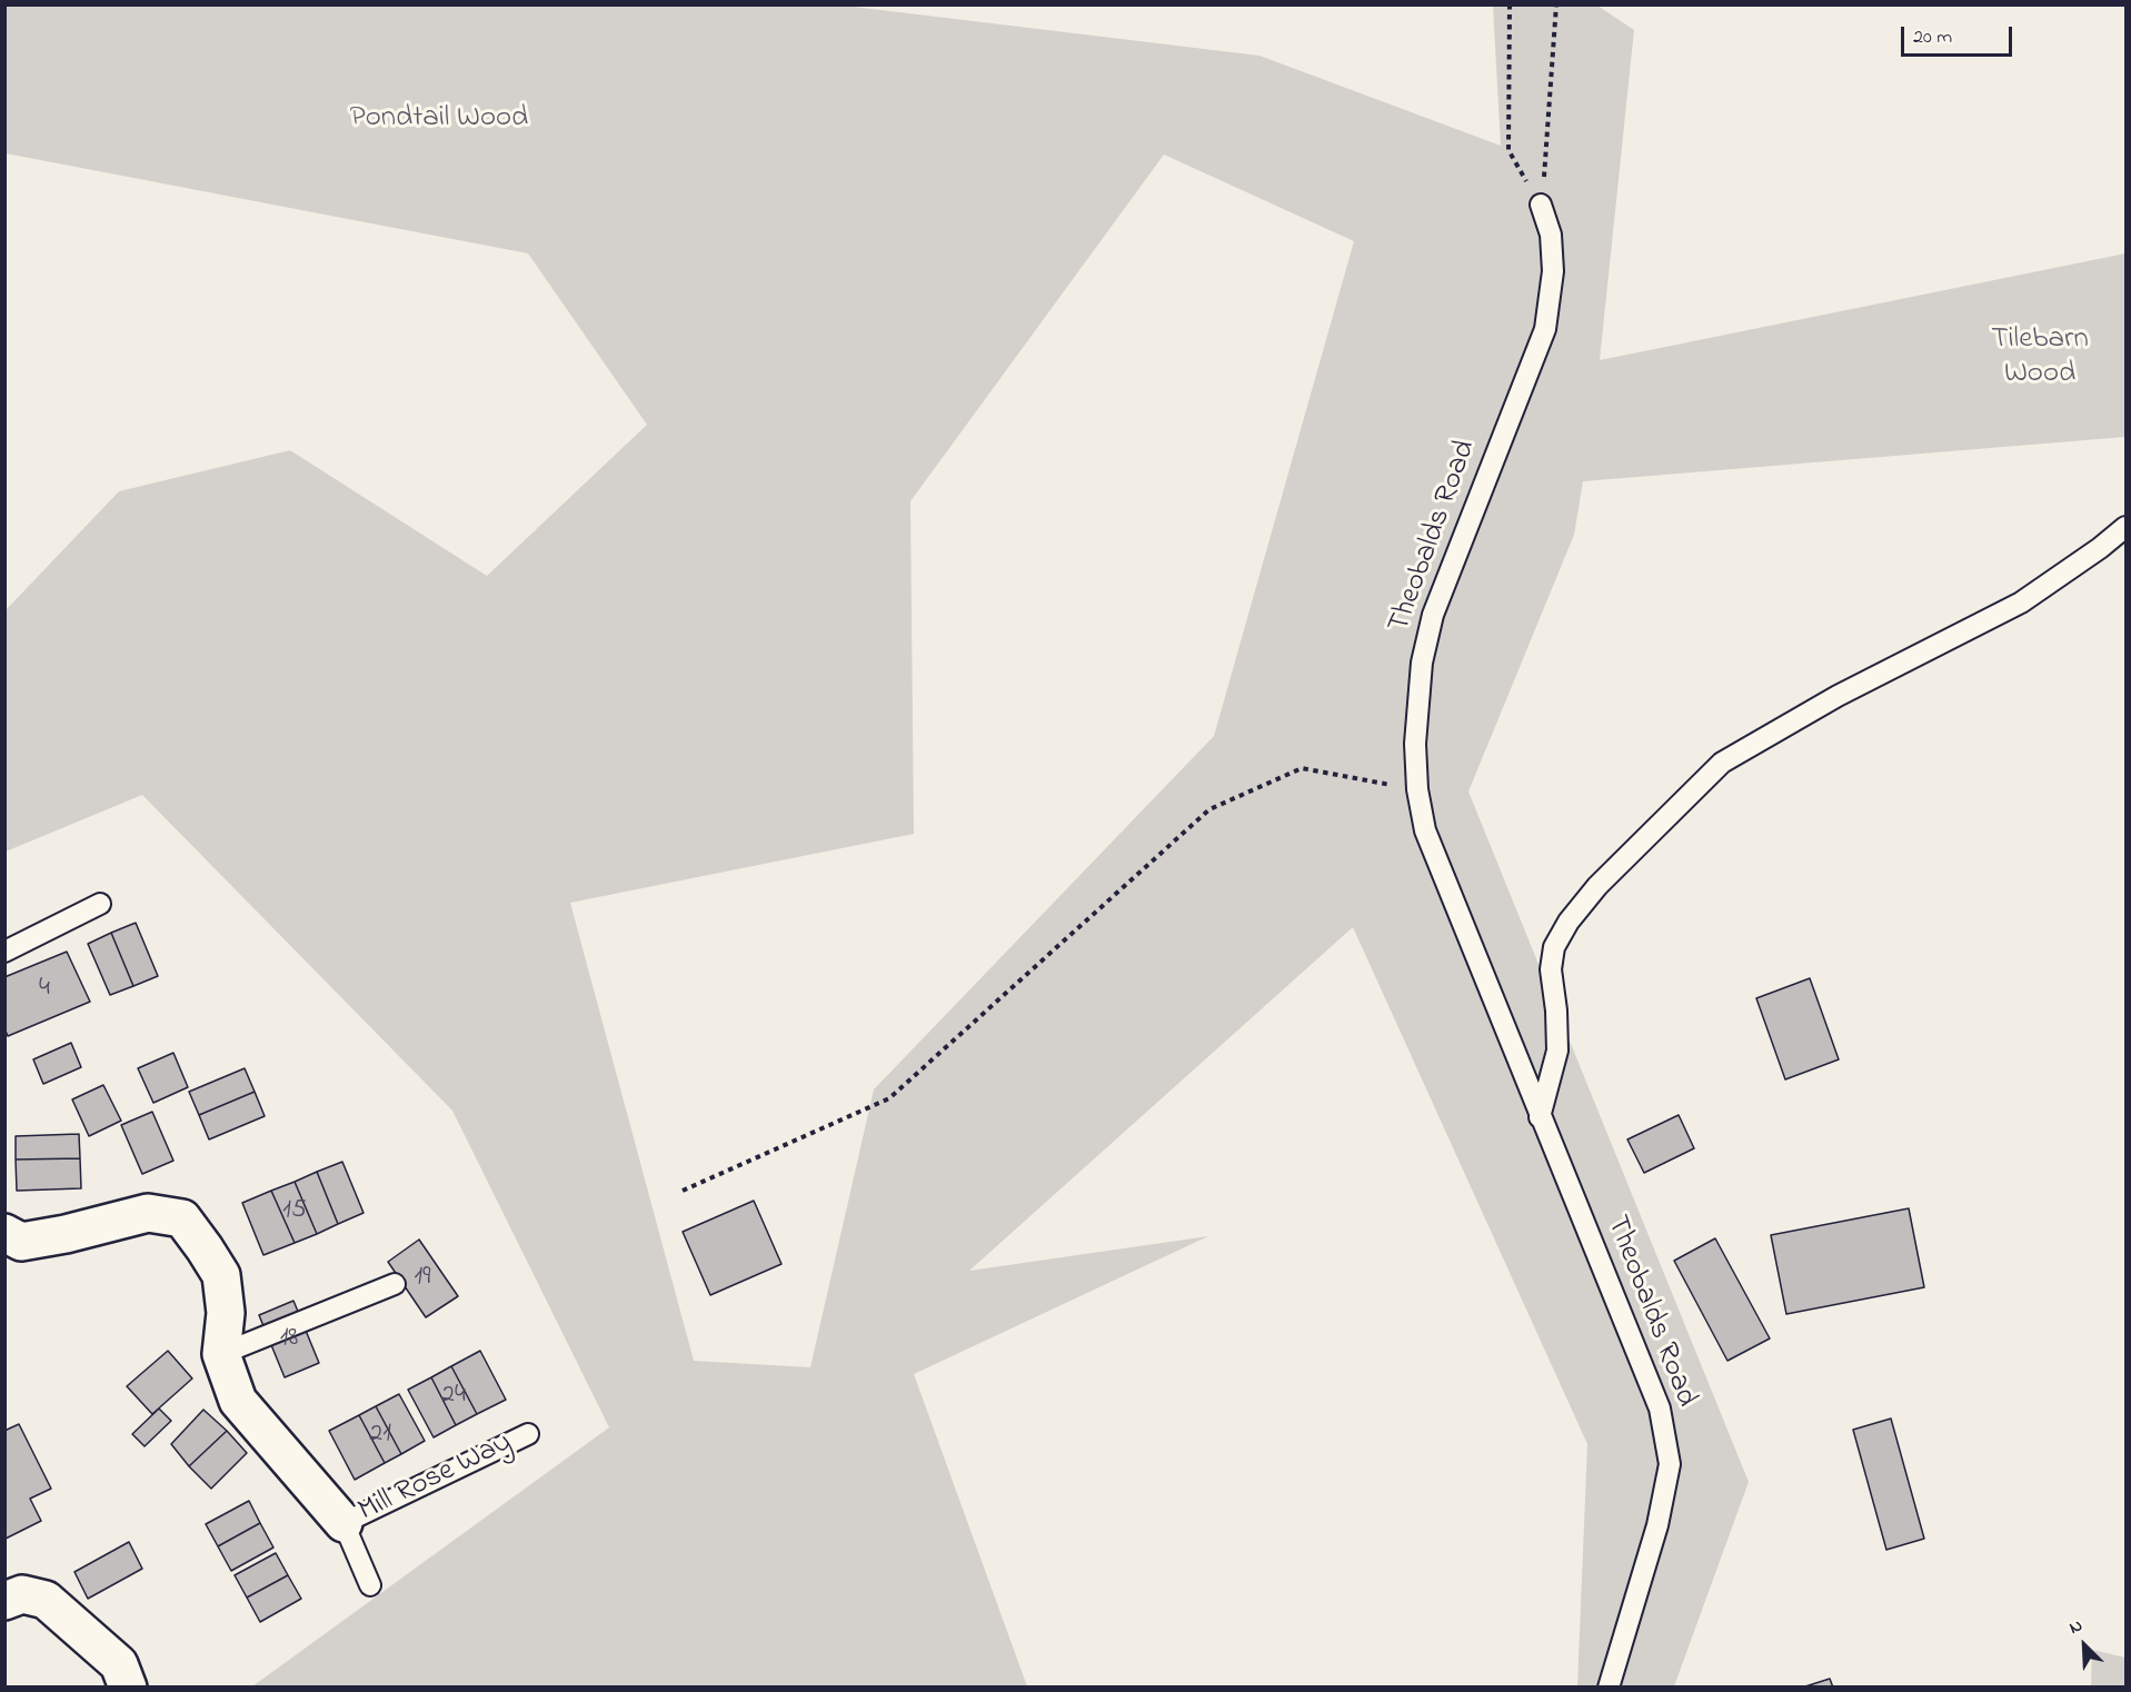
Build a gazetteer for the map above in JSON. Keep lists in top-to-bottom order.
{
  "streets": {
    "street": ["Mill Rose Way"],
    "lane": ["Theobalds Road"]
  },
  "parks": ["Pondtail Wood", "Tilebarn Wood"],
  "house_numbers": [
    "4",
    "15",
    "19",
    "18",
    "24",
    "21"
  ],
  "scale_bar": "20 m",
  "north": "top left"
}
